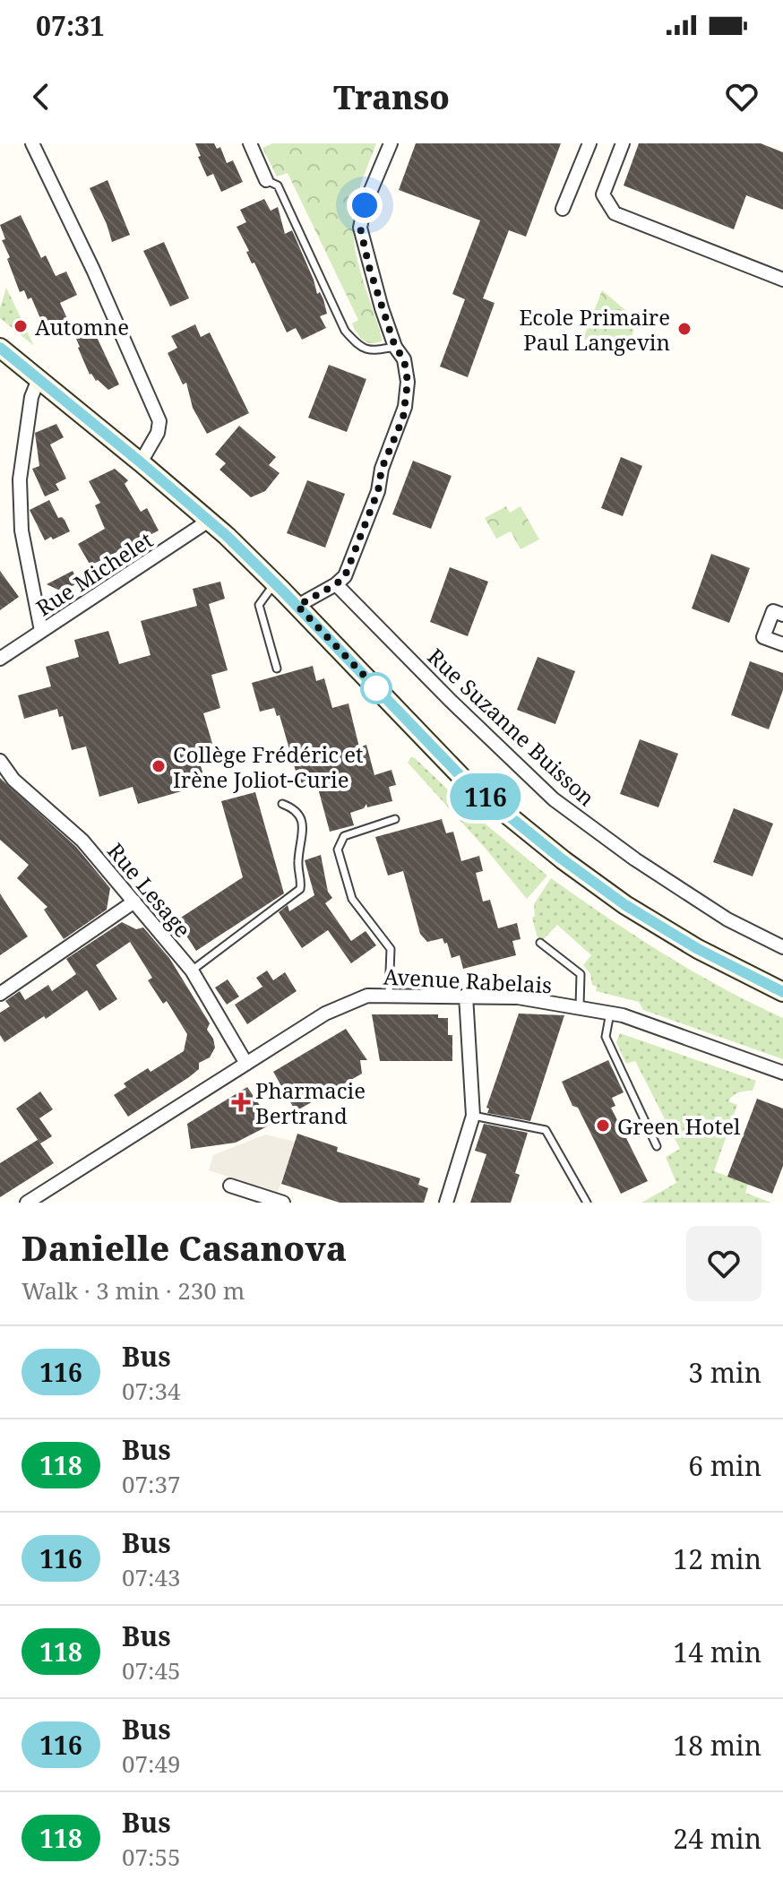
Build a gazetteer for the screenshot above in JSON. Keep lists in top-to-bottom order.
{
  "streets": {
    "street": [
      "Rue Michelet",
      "Rue Suzanne Buisson",
      "Rue Lesage",
      "Avenue Rabelais"
    ]
  },
  "crossings": [
    ["Rue Lesage", "Avenue Rabelais"]
  ],
  "places": {
    "other": [
      "Automne",
      "Ecole Primaire Paul Langevin",
      "Collège Frédéric et Irène Joliot-Curie",
      "Green Hotel"
    ],
    "health": ["Pharmacie Bertrand"]
  },
  "lines": ["bus line 116"],
  "page": {
    "status": "07:31",
    "header": "Transo",
    "on_map": "116",
    "heading": ["Danielle Casanova", "Walk · 3 min · 230 m"],
    "list": [
      {
        "mark": "116",
        "name": "Bus",
        "note": "07:34",
        "value": "3 min"
      },
      {
        "mark": "118",
        "name": "Bus",
        "note": "07:37",
        "value": "6 min"
      },
      {
        "mark": "116",
        "name": "Bus",
        "note": "07:43",
        "value": "12 min"
      },
      {
        "mark": "118",
        "name": "Bus",
        "note": "07:45",
        "value": "14 min"
      },
      {
        "mark": "116",
        "name": "Bus",
        "note": "07:49",
        "value": "18 min"
      },
      {
        "mark": "118",
        "name": "Bus",
        "note": "07:55",
        "value": "24 min"
      }
    ]
  }
}
